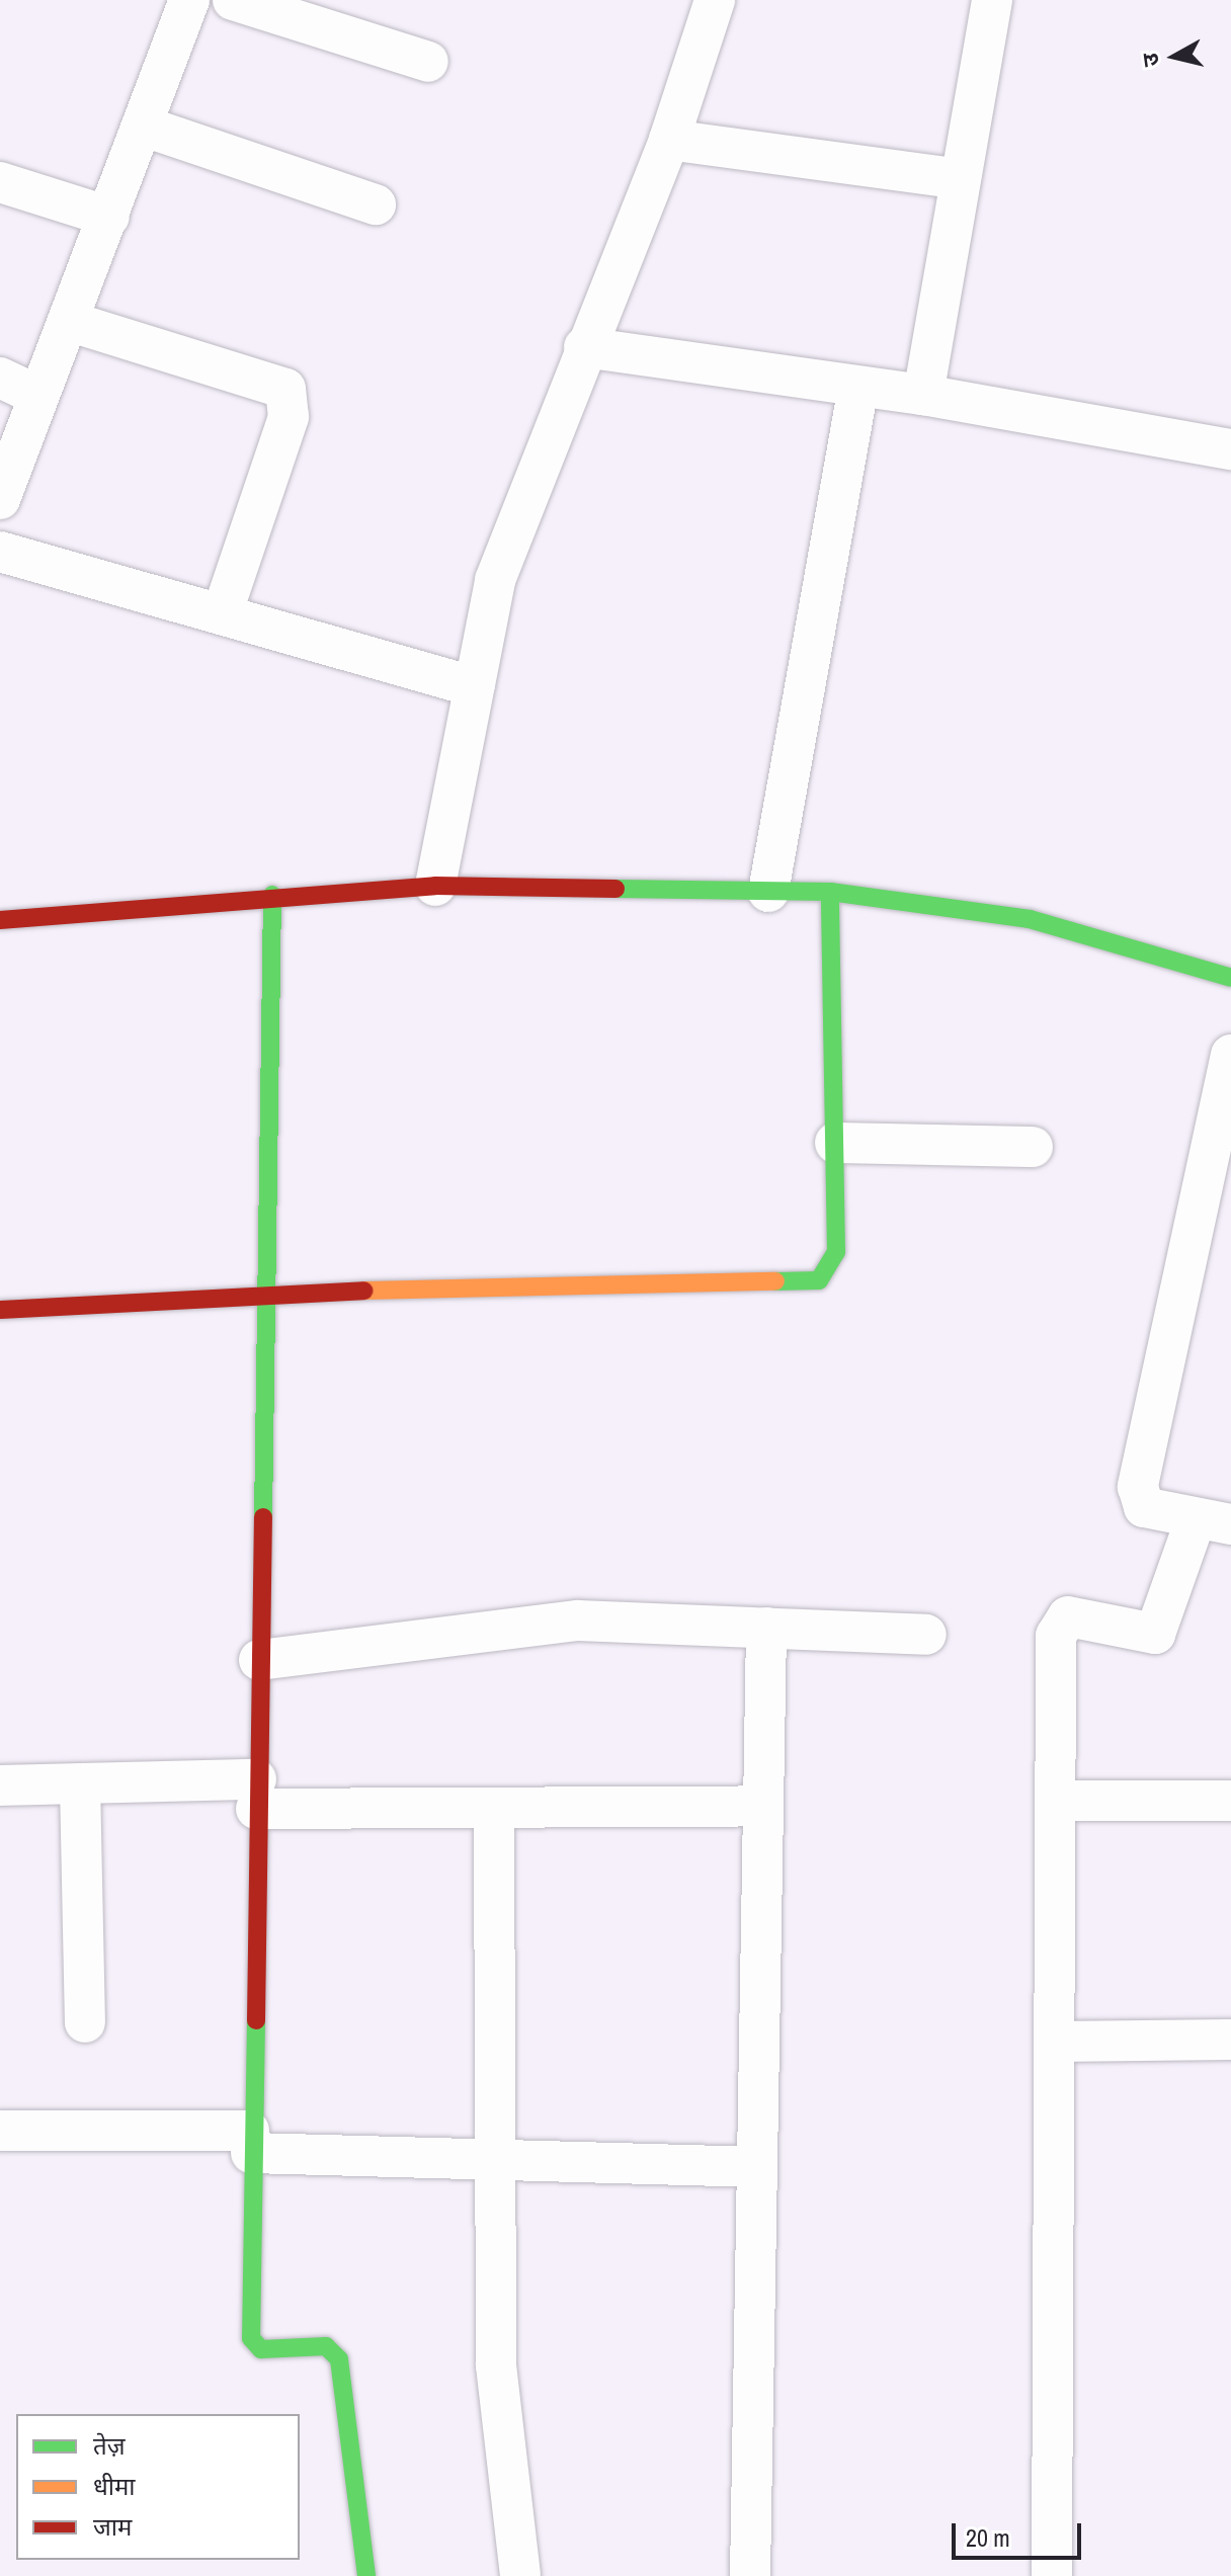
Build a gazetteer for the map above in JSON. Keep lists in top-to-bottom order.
{
  "legend": ["तेज़", "धीमा", "जाम"],
  "scale_bar": "20 m",
  "north": "left"
}
